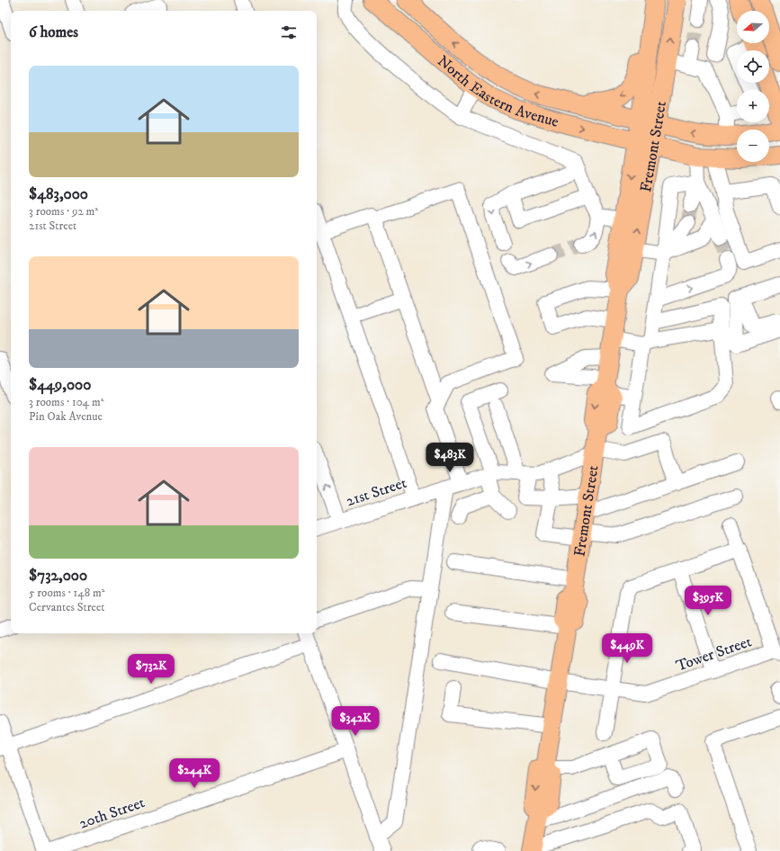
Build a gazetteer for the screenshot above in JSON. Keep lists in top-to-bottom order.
{
  "streets": {
    "main road": ["North Eastern Avenue", "Fremont Street"],
    "street": ["21st Street", "Tower Street", "20th Street"]
  },
  "crossings": [
    ["North Eastern Avenue", "Fremont Street"],
    ["Fremont Street", "21st Street"],
    ["Fremont Street", "Tower Street"]
  ],
  "north": "left",
  "page": {
    "map_buttons": ["+", "−"],
    "heading": "6 homes",
    "list": [
      {
        "name": "$483,000",
        "note": "3 rooms · 92 m² · 21st Street"
      },
      {
        "name": "$449,000",
        "note": "3 rooms · 104 m² · Pin Oak Avenue"
      },
      {
        "name": "$732,000",
        "note": "5 rooms · 148 m² · Cervantes Street"
      }
    ],
    "price": [
      "$483K",
      "$395K",
      "$449K",
      "$732K",
      "$342K",
      "$244K"
    ]
  }
}
